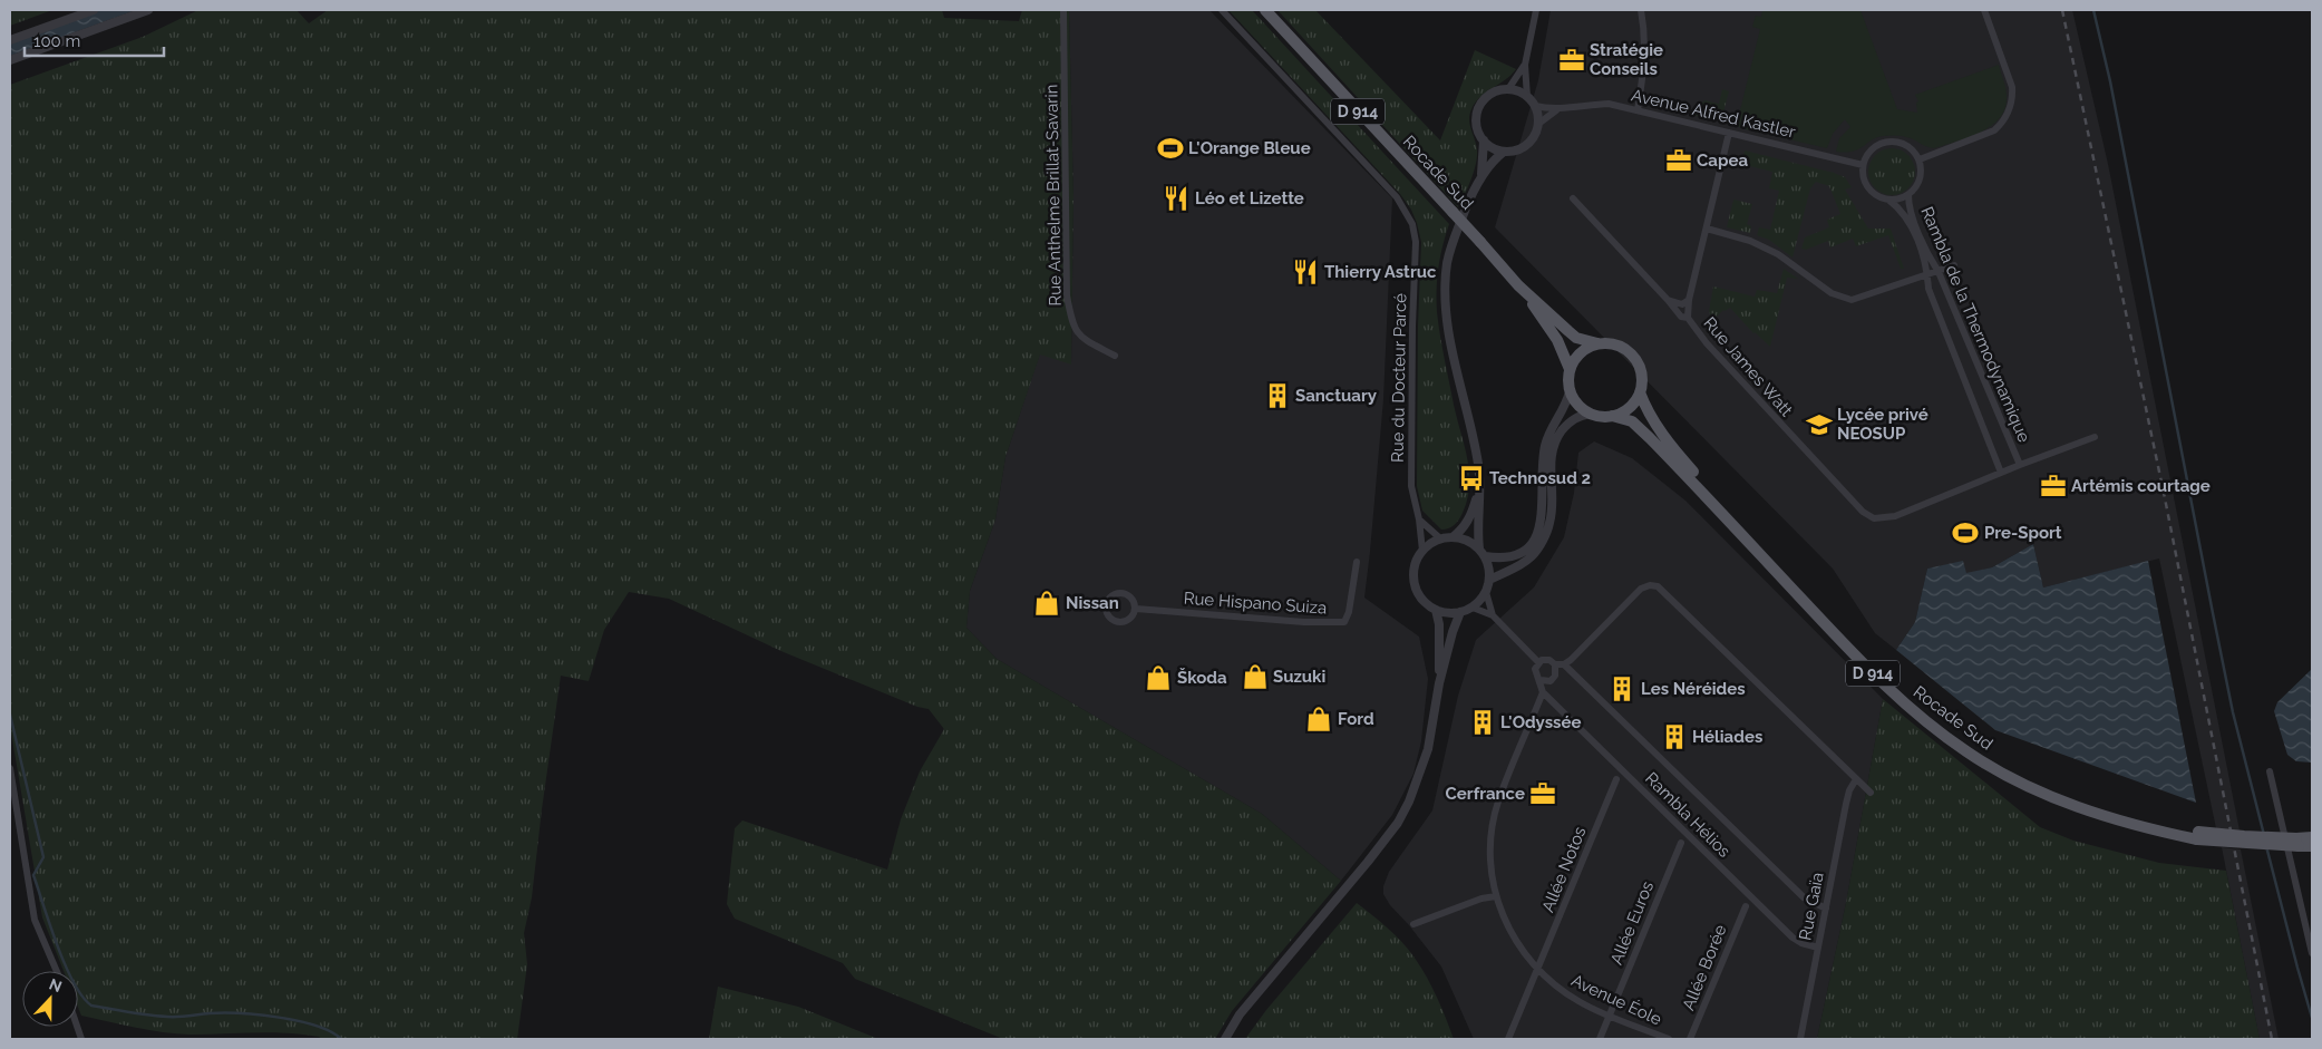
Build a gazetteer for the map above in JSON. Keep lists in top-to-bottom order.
{
  "streets": {
    "main road": ["D 914", "Rocade Sud"],
    "street": [
      "Avenue Alfred Kastler",
      "Rue Anthelme Brillat-Savarin",
      "Rambla de la Thermodynamique",
      "Rue James Watt",
      "Rue du Docteur Parcé",
      "Rue Hispano Suiza",
      "Rambla Hélios",
      "Allée Notos",
      "Rue Gaïa",
      "Allée Euros",
      "Allée Borée",
      "Avenue Éole"
    ]
  },
  "crossings": [
    ["Avenue Alfred Kastler", "Rambla de la Thermodynamique"],
    ["Avenue Alfred Kastler", "Rue James Watt"],
    ["Rambla de la Thermodynamique", "Rue James Watt"],
    ["Rambla Hélios", "Rue Gaïa"],
    ["Rambla Hélios", "Avenue Éole"],
    ["Allée Notos", "Avenue Éole"],
    ["Allée Euros", "Avenue Éole"]
  ],
  "places": {
    "office": [
      "Stratégie Conseils",
      "Capea",
      "Artémis courtage",
      "Cerfrance"
    ],
    "sports": ["L'Orange Bleue", "Pre-Sport"],
    "restaurant": ["Léo et Lizette", "Thierry Astruc"],
    "building": [
      "Sanctuary",
      "Les Néréides",
      "L'Odyssée",
      "Héliades"
    ],
    "school or university": ["Lycée privé NEOSUP"],
    "bus stop": ["Technosud 2"],
    "shop": [
      "Nissan",
      "Suzuki",
      "Škoda",
      "Ford"
    ]
  },
  "scale_bar": "100 m",
  "north": "top"
}
